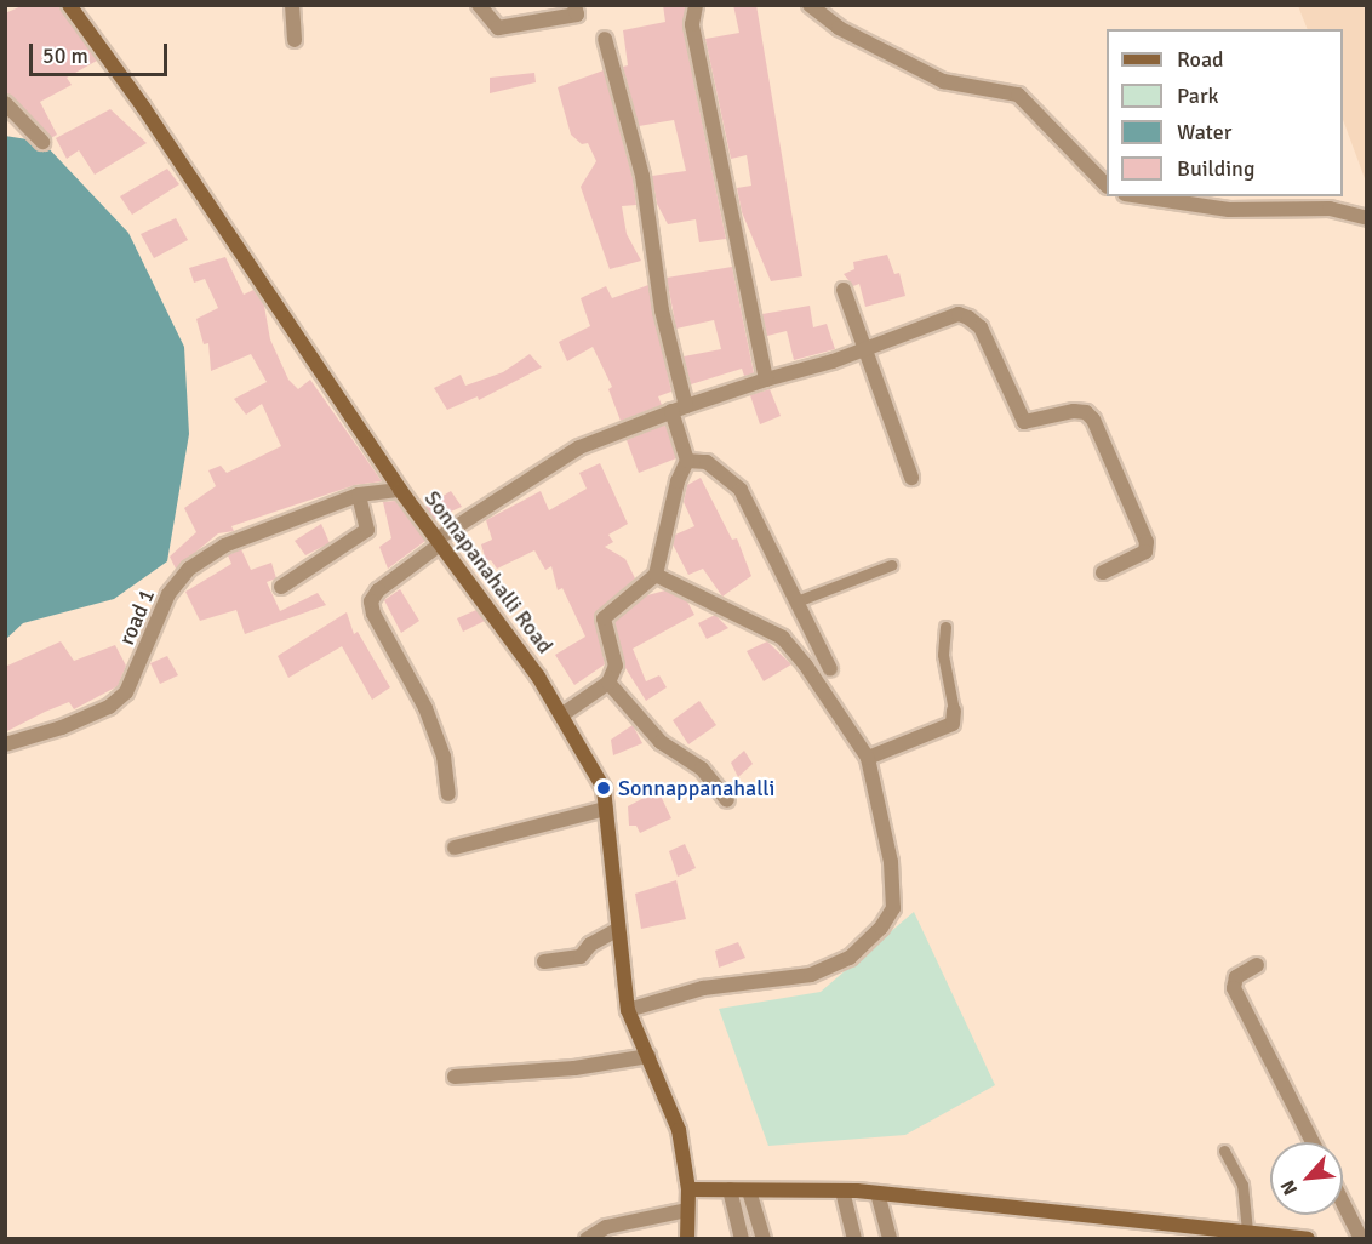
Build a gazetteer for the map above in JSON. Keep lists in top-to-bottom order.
{
  "streets": {
    "street": ["Sonnapanahalli Road", "road 1"]
  },
  "crossings": [
    ["Sonnapanahalli Road", "road 1"]
  ],
  "places": ["Sonnappanahalli"],
  "legend": [
    "Road",
    "Park",
    "Water",
    "Building"
  ],
  "scale_bar": "50 m",
  "north": "bottom left"
}
